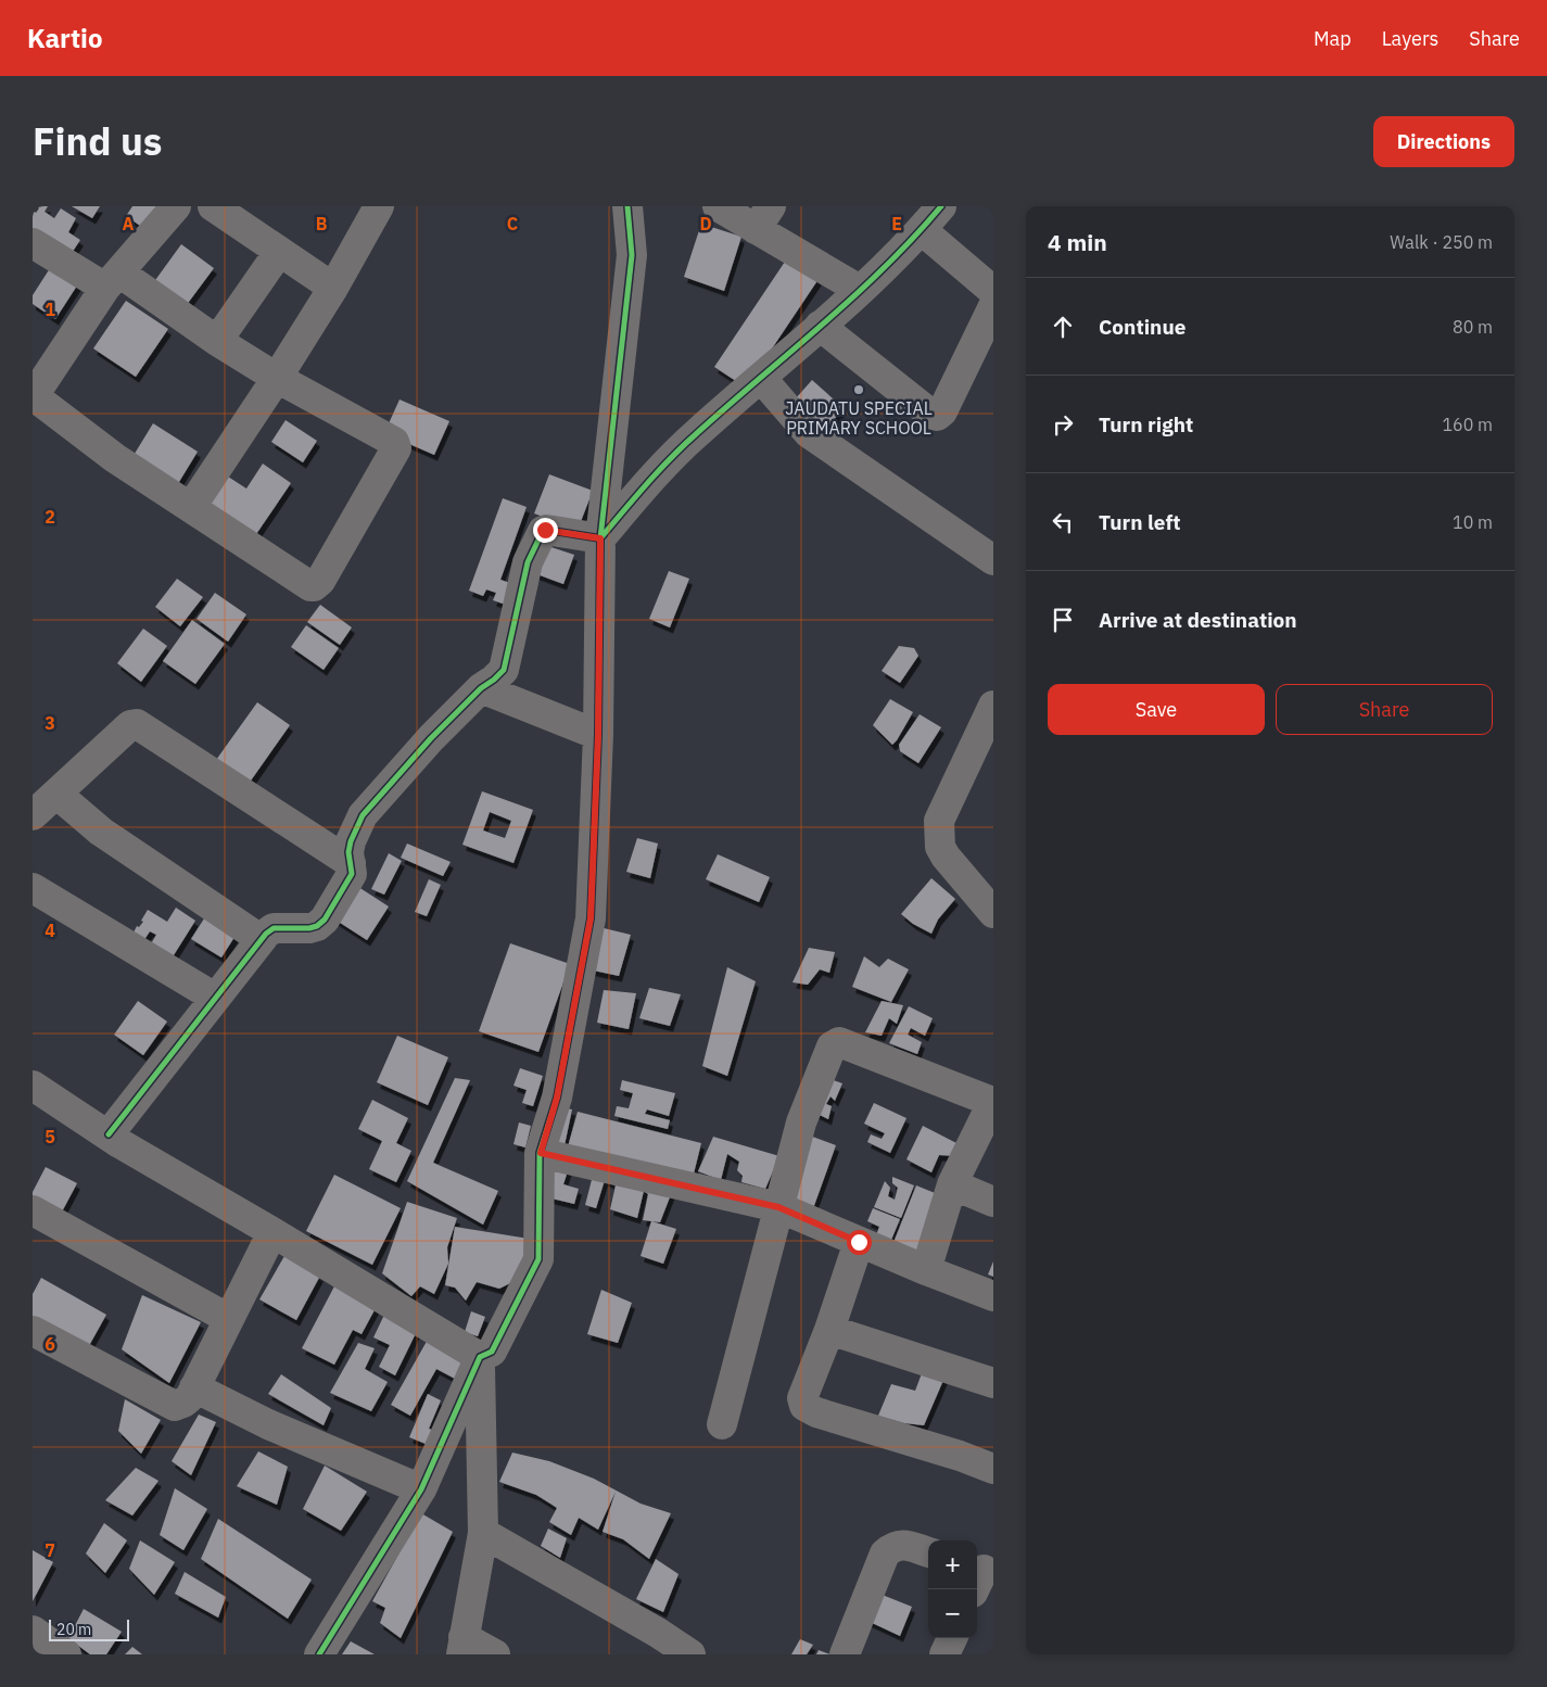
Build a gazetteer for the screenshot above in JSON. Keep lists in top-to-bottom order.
{
  "places": ["JAUDATU SPECIAL PRIMARY SCHOOL"],
  "scale_bar": "20 m",
  "page": {
    "header": "Kartio",
    "nav": ["Map", "Layers", "Share"],
    "title": "Find us",
    "buttons": [
      "Directions",
      ["Save", "Share"]
    ],
    "heading": ["4 min", "Walk · 250 m"],
    "list": [
      ["Continue", "80 m"],
      ["Turn right", "160 m"],
      ["Turn left", "10 m"],
      "Arrive at destination"
    ],
    "map_buttons": ["+", "−"],
    "scale": "20 m"
  },
  "grid": {
    "columns": [
      "A",
      "B",
      "C",
      "D",
      "E"
    ],
    "rows": [
      "1",
      "2",
      "3",
      "4",
      "5",
      "6",
      "7"
    ]
  }
}
